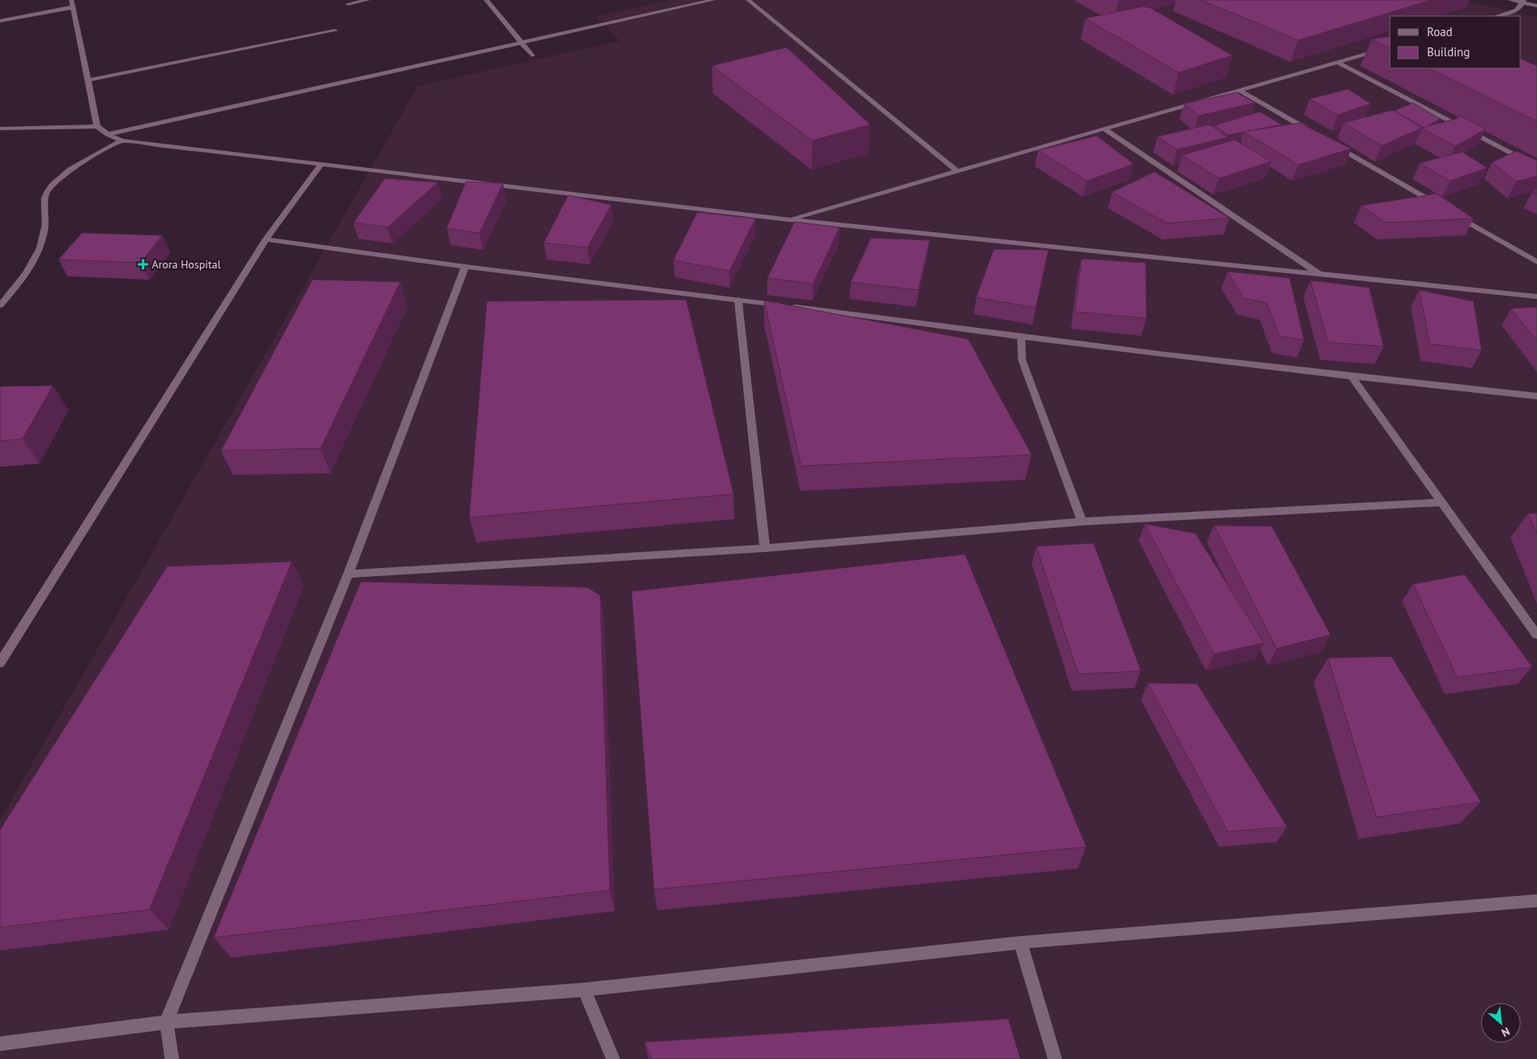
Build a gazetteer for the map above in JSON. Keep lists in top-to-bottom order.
{
  "places": {
    "health": ["Arora Hospital"]
  },
  "legend": ["Road", "Building"],
  "north": "bottom right"
}
